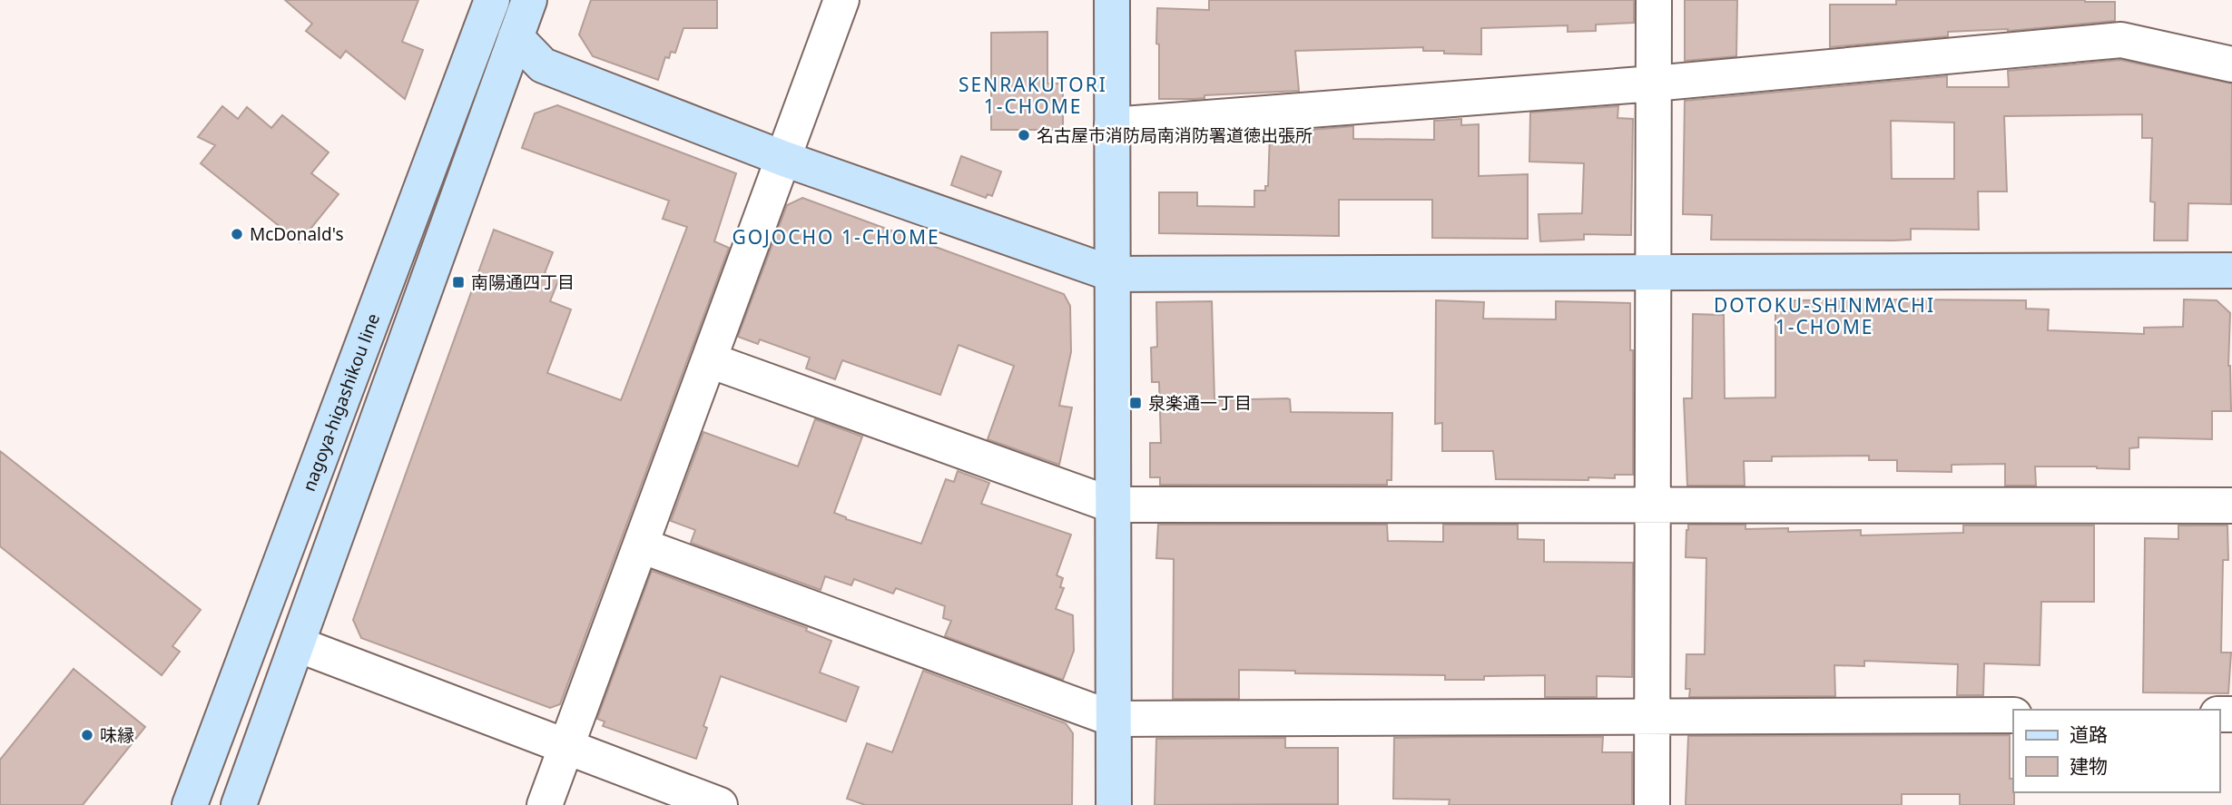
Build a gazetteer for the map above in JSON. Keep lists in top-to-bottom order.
{
  "streets": {
    "street": ["nagoya-higashikou line"]
  },
  "districts": ["SENRAKUTORI 1-CHOME", "GOJOCHO 1-CHOME", "DOTOKU-SHINMACHI 1-CHOME"],
  "places": {
    "other": ["名古屋市消防局南消防署道徳出張所", "McDonald's", "味縁"],
    "transit": ["南陽通四丁目", "泉楽通一丁目"]
  },
  "legend": ["道路", "建物"]
}
